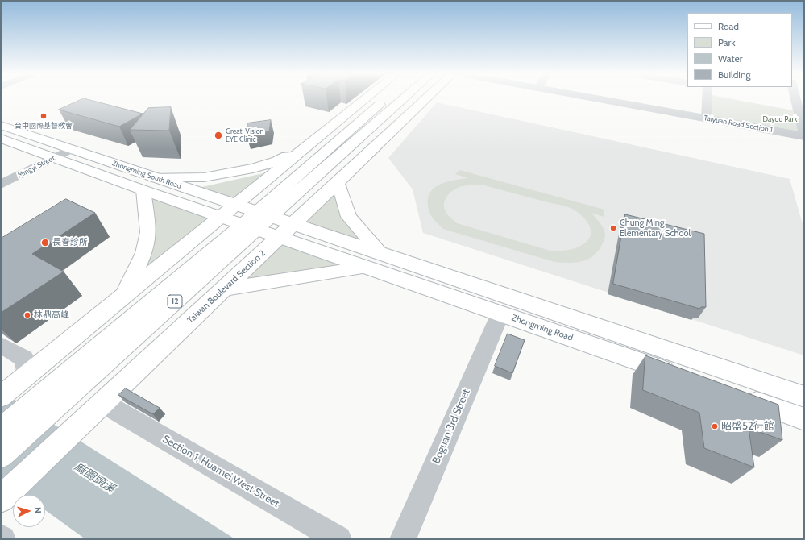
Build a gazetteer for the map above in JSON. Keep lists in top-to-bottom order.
{
  "streets": {
    "main road": [
      "Zhongming South Road",
      "Taiwan Boulevard Section 2",
      "12",
      "Zhongming Road"
    ],
    "street": [
      "Taiyuan Road Section 1",
      "Mingyi Street",
      "Boguan 3rd Street",
      "Section 1, Huamei West Street"
    ]
  },
  "crossings": [
    ["Mingyi Street", "Zhongming South Road"],
    ["Zhongming South Road", "Taiwan Boulevard Section 2"],
    ["Zhongming South Road", "12"],
    ["Zhongming South Road", "Zhongming Road"],
    ["Taiwan Boulevard Section 2", "Zhongming Road"],
    ["Taiwan Boulevard Section 2", "Section 1, Huamei West Street"],
    ["Zhongming Road", "Boguan 3rd Street"]
  ],
  "water": ["麻園頭溪"],
  "parks": ["Dayou Park"],
  "places": [
    "台中國際基督教會",
    "Great-Vision EYE Clinic",
    "Chung Ming Elementary School",
    "長春診所",
    "林鼎高峰",
    "昭盛52行館"
  ],
  "legend": [
    "Road",
    "Park",
    "Water",
    "Building"
  ],
  "north": "right"
}
